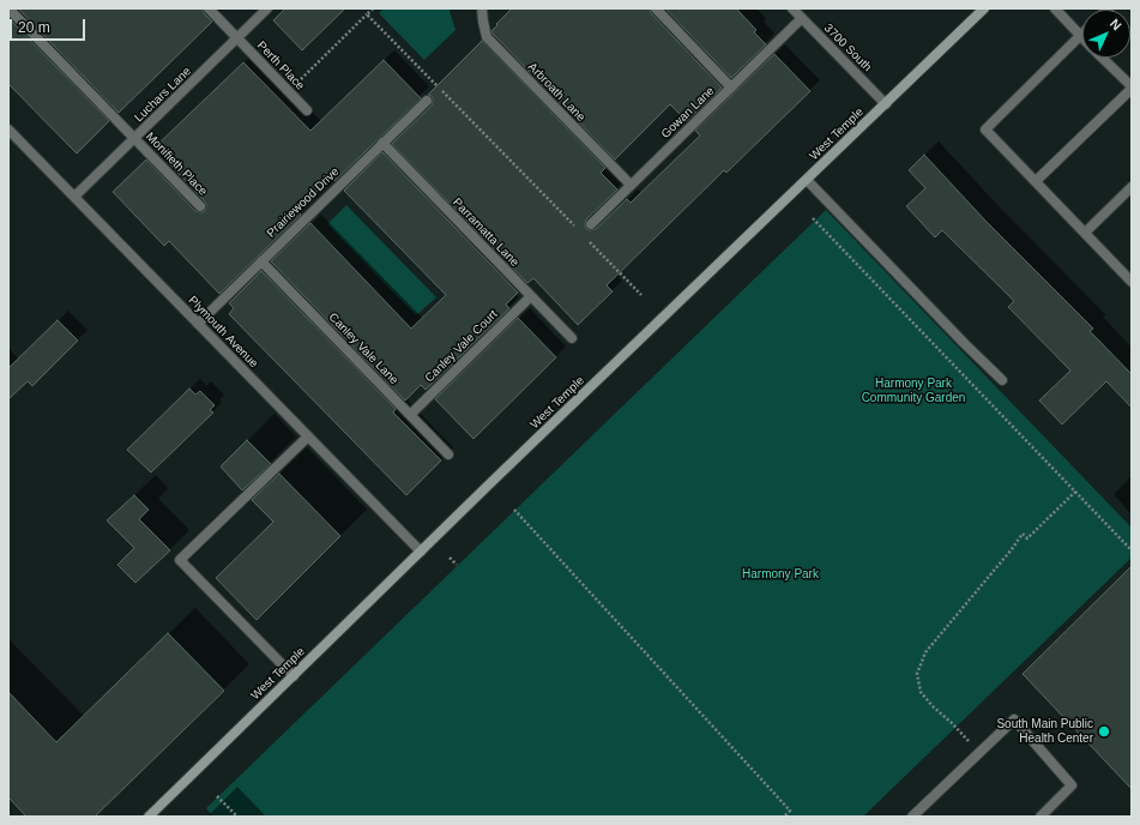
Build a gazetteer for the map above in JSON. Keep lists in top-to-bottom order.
{
  "streets": {
    "street": [
      "3700 South",
      "Perth Place",
      "Arbroath Lane",
      "Luchars Lane",
      "Gowan Lane",
      "West Temple",
      "Monifieth Place",
      "Prairiewood Drive",
      "Parramatta Lane",
      "Plymouth Avenue",
      "Canley Vale Court",
      "Canley Vale Lane"
    ]
  },
  "crossings": [
    ["3700 South", "Gowan Lane"],
    ["3700 South", "West Temple"],
    ["Perth Place", "Luchars Lane"],
    ["Arbroath Lane", "Gowan Lane"],
    ["Luchars Lane", "Monifieth Place"],
    ["Luchars Lane", "Plymouth Avenue"],
    ["West Temple", "Plymouth Avenue"],
    ["Prairiewood Drive", "Parramatta Lane"],
    ["Prairiewood Drive", "Plymouth Avenue"],
    ["Prairiewood Drive", "Canley Vale Lane"],
    ["Parramatta Lane", "Canley Vale Court"],
    ["Canley Vale Court", "Canley Vale Lane"]
  ],
  "parks": ["Harmony Park Community Garden", "Harmony Park"],
  "places": ["South Main Public Health Center"],
  "scale_bar": "20 m",
  "north": "top right"
}
